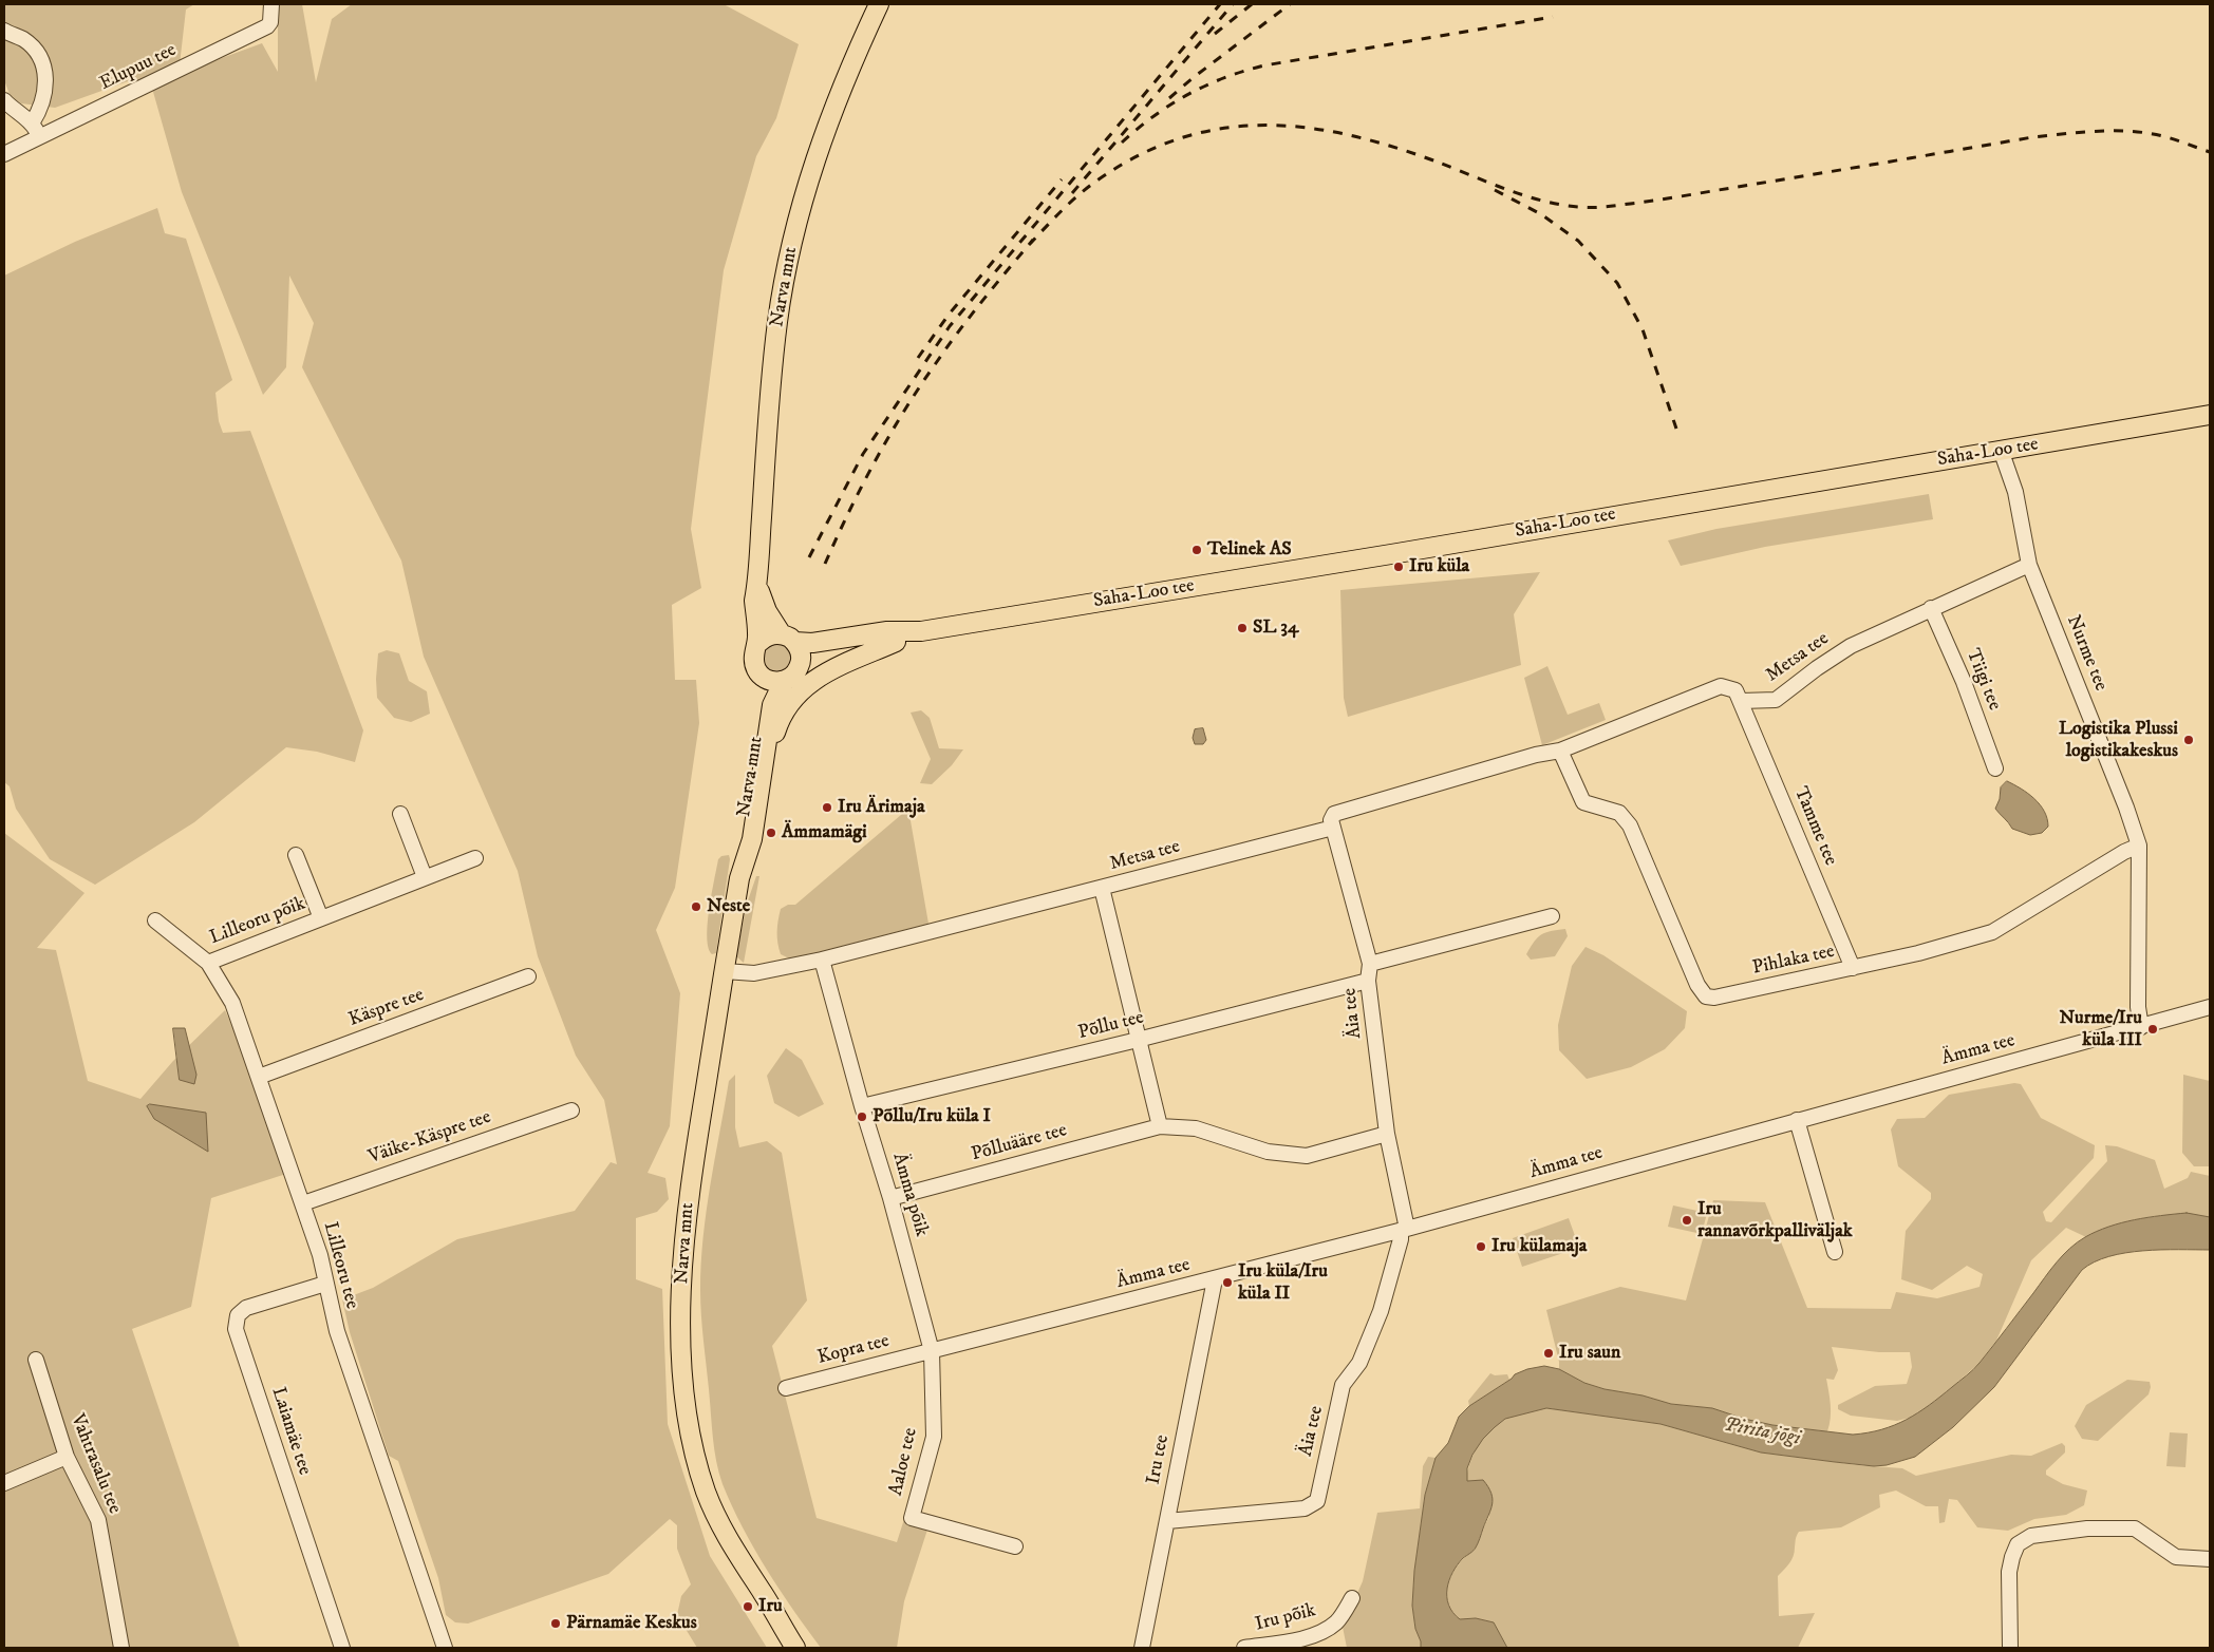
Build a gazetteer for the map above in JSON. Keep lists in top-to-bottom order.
{
  "streets": {
    "main road": ["Narva mnt", "Saha-Loo tee"],
    "street": [
      "Elupuu tee",
      "Nurme tee",
      "Metsa tee",
      "Tiigi tee",
      "Tamme tee",
      "Lilleoru põik",
      "Pihlaka tee",
      "Käspre tee",
      "Äia tee",
      "Põllu tee",
      "Ämma tee",
      "Väike-Käspre tee",
      "Põlluääre tee",
      "Ämma põik",
      "Lilleoru tee",
      "Kopra tee",
      "Laiamäe tee",
      "Iru tee",
      "Aaloe tee",
      "Vahtrasalu tee",
      "Iru põik"
    ]
  },
  "crossings": [
    ["Narva mnt", "Saha-Loo tee"],
    ["Narva mnt", "Metsa tee"],
    ["Saha-Loo tee", "Nurme tee"],
    ["Nurme tee", "Metsa tee"],
    ["Nurme tee", "Pihlaka tee"],
    ["Nurme tee", "Ämma tee"],
    ["Metsa tee", "Tiigi tee"],
    ["Metsa tee", "Tamme tee"],
    ["Metsa tee", "Äia tee"],
    ["Metsa tee", "Ämma põik"],
    ["Tamme tee", "Pihlaka tee"],
    ["Lilleoru põik", "Lilleoru tee"],
    ["Käspre tee", "Lilleoru tee"],
    ["Äia tee", "Põllu tee"],
    ["Äia tee", "Ämma tee"],
    ["Äia tee", "Põlluääre tee"],
    ["Äia tee", "Iru tee"],
    ["Põllu tee", "Ämma põik"],
    ["Ämma tee", "Ämma põik"],
    ["Ämma tee", "Kopra tee"],
    ["Ämma tee", "Iru tee"],
    ["Ämma tee", "Aaloe tee"],
    ["Väike-Käspre tee", "Lilleoru tee"],
    ["Põlluääre tee", "Ämma põik"],
    ["Ämma põik", "Kopra tee"],
    ["Ämma põik", "Aaloe tee"],
    ["Lilleoru tee", "Laiamäe tee"],
    ["Kopra tee", "Aaloe tee"]
  ],
  "water": ["Pirita jõgi"],
  "places": [
    "Telinek AS",
    "Iru küla",
    "SL 34",
    "Logistika Plussi logistikakeskus",
    "Iru Ärimaja",
    "Ämmamägi",
    "Neste",
    "Nurme/Iru küla III",
    "Põllu/Iru küla I",
    "Iru rannavõrkpalliväljak",
    "Iru külamaja",
    "Iru küla/Iru küla II",
    "Iru saun",
    "Iru",
    "Pärnamäe Keskus"
  ]
}
